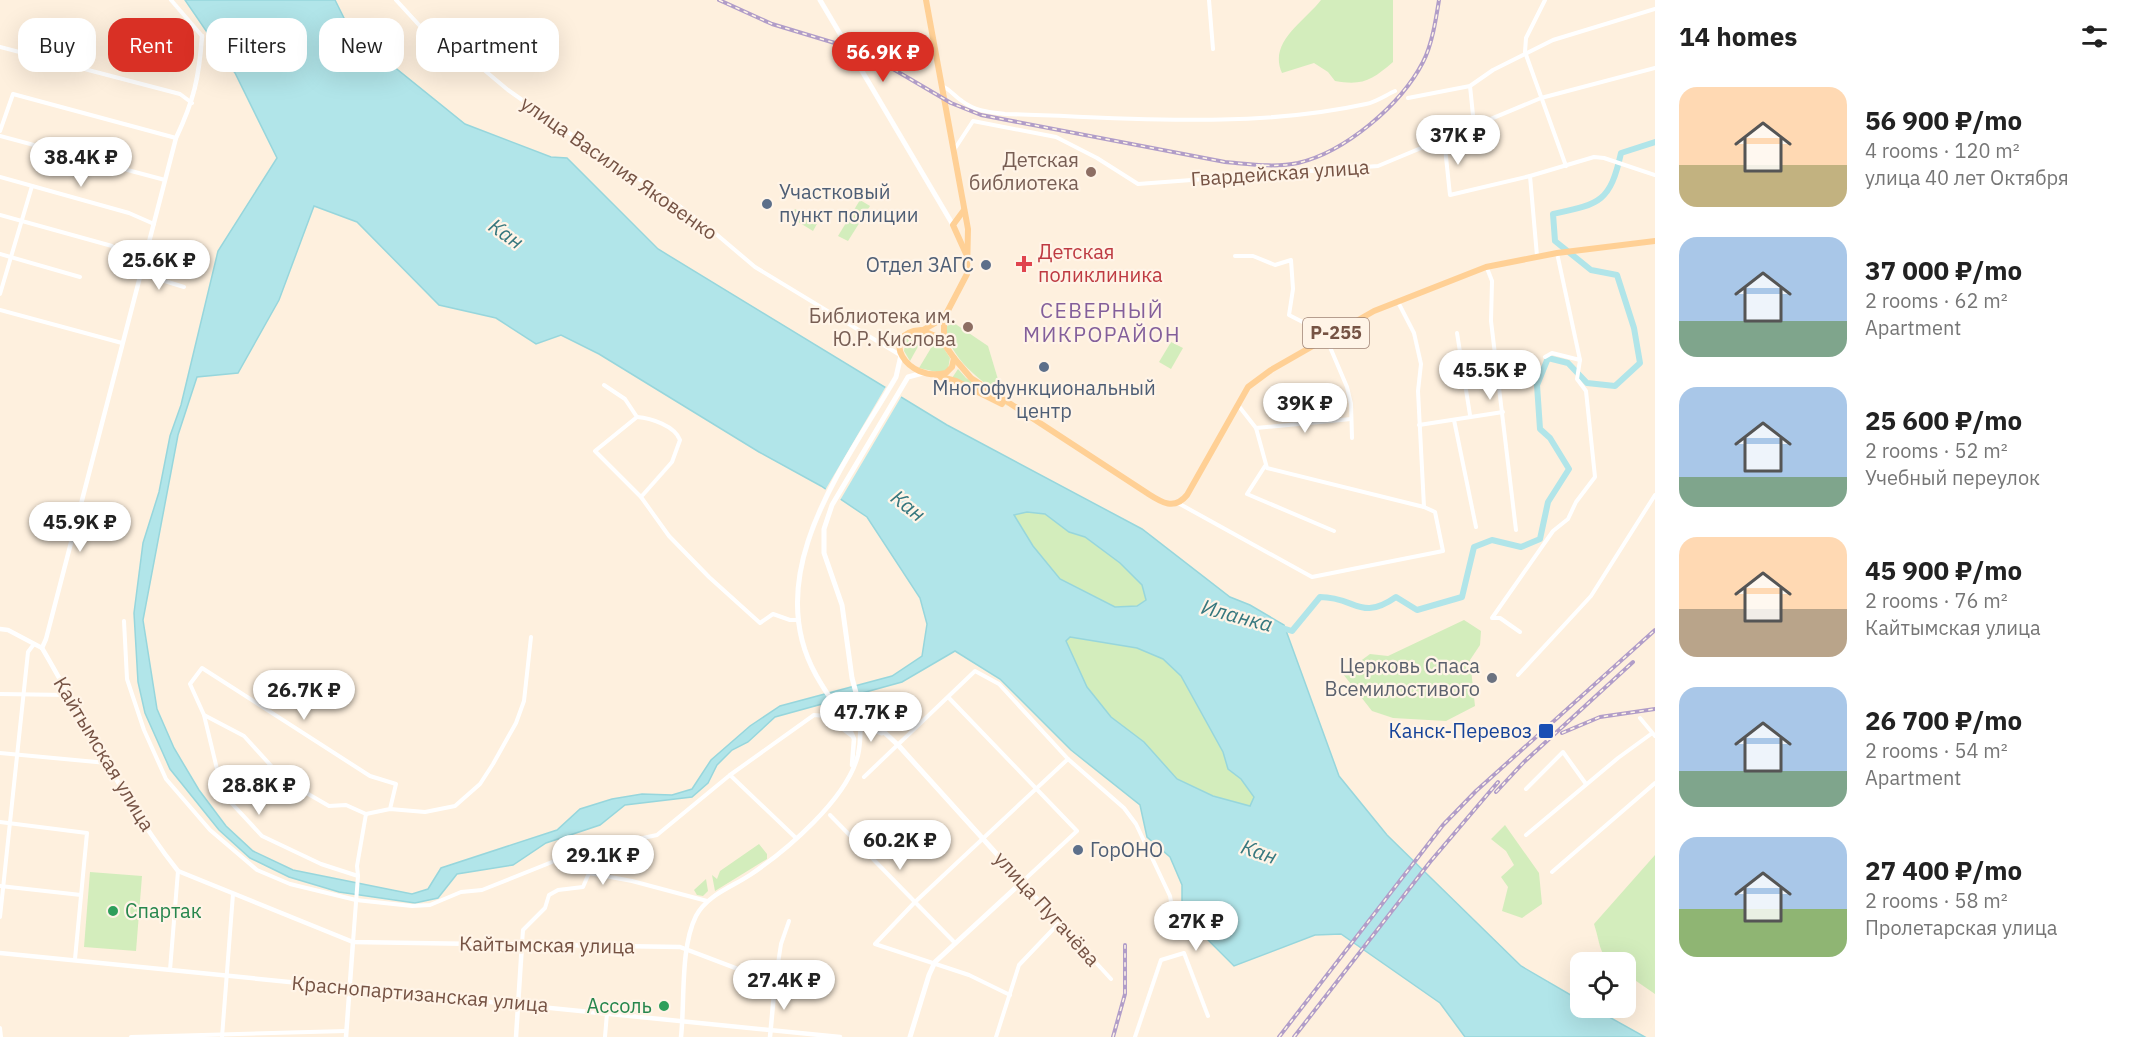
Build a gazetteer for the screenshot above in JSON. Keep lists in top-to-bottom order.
{
  "streets": {
    "main road": ["Р-255", "улица Пугачёва"],
    "street": [
      "улица Василия Яковенко",
      "Гвардейская улица",
      "Кайтымская улица",
      "Краснопартизанская улица"
    ]
  },
  "districts": ["СЕВЕРНЫЙ МИКРОРАЙОН"],
  "water": ["Кан", "Иланка"],
  "places": {
    "other": [
      "Детская библиотека",
      "Участковый пункт полиции",
      "Отдел ЗАГС",
      "Библиотека им. Ю.Р. Кислова",
      "Многофункциональный центр",
      "Церковь Спаса Всемилостивого",
      "ГорОНО",
      "Спартак",
      "Ассоль"
    ],
    "health": ["Детская поликлиника"],
    "transit": ["Канск-Перевоз"]
  },
  "page": {
    "heading": "14 homes",
    "chip": [
      "Buy",
      "Rent",
      "Filters",
      "New",
      "Apartment"
    ],
    "price": [
      "56.9K ₽",
      "37K ₽",
      "38.4K ₽",
      "25.6K ₽",
      "45.5K ₽",
      "39K ₽",
      "45.9K ₽",
      "26.7K ₽",
      "47.7K ₽",
      "28.8K ₽",
      "60.2K ₽",
      "29.1K ₽",
      "27K ₽",
      "27.4K ₽"
    ],
    "list": [
      {
        "name": "56 900 ₽/mo",
        "note": "4 rooms · 120 m² · улица 40 лет Октября"
      },
      {
        "name": "37 000 ₽/mo",
        "note": "2 rooms · 62 m² · Apartment"
      },
      {
        "name": "25 600 ₽/mo",
        "note": "2 rooms · 52 m² · Учебный переулок"
      },
      {
        "name": "45 900 ₽/mo",
        "note": "2 rooms · 76 m² · Кайтымская улица"
      },
      {
        "name": "26 700 ₽/mo",
        "note": "2 rooms · 54 m² · Apartment"
      },
      {
        "name": "27 400 ₽/mo",
        "note": "2 rooms · 58 m² · Пролетарская улица"
      }
    ]
  }
}
